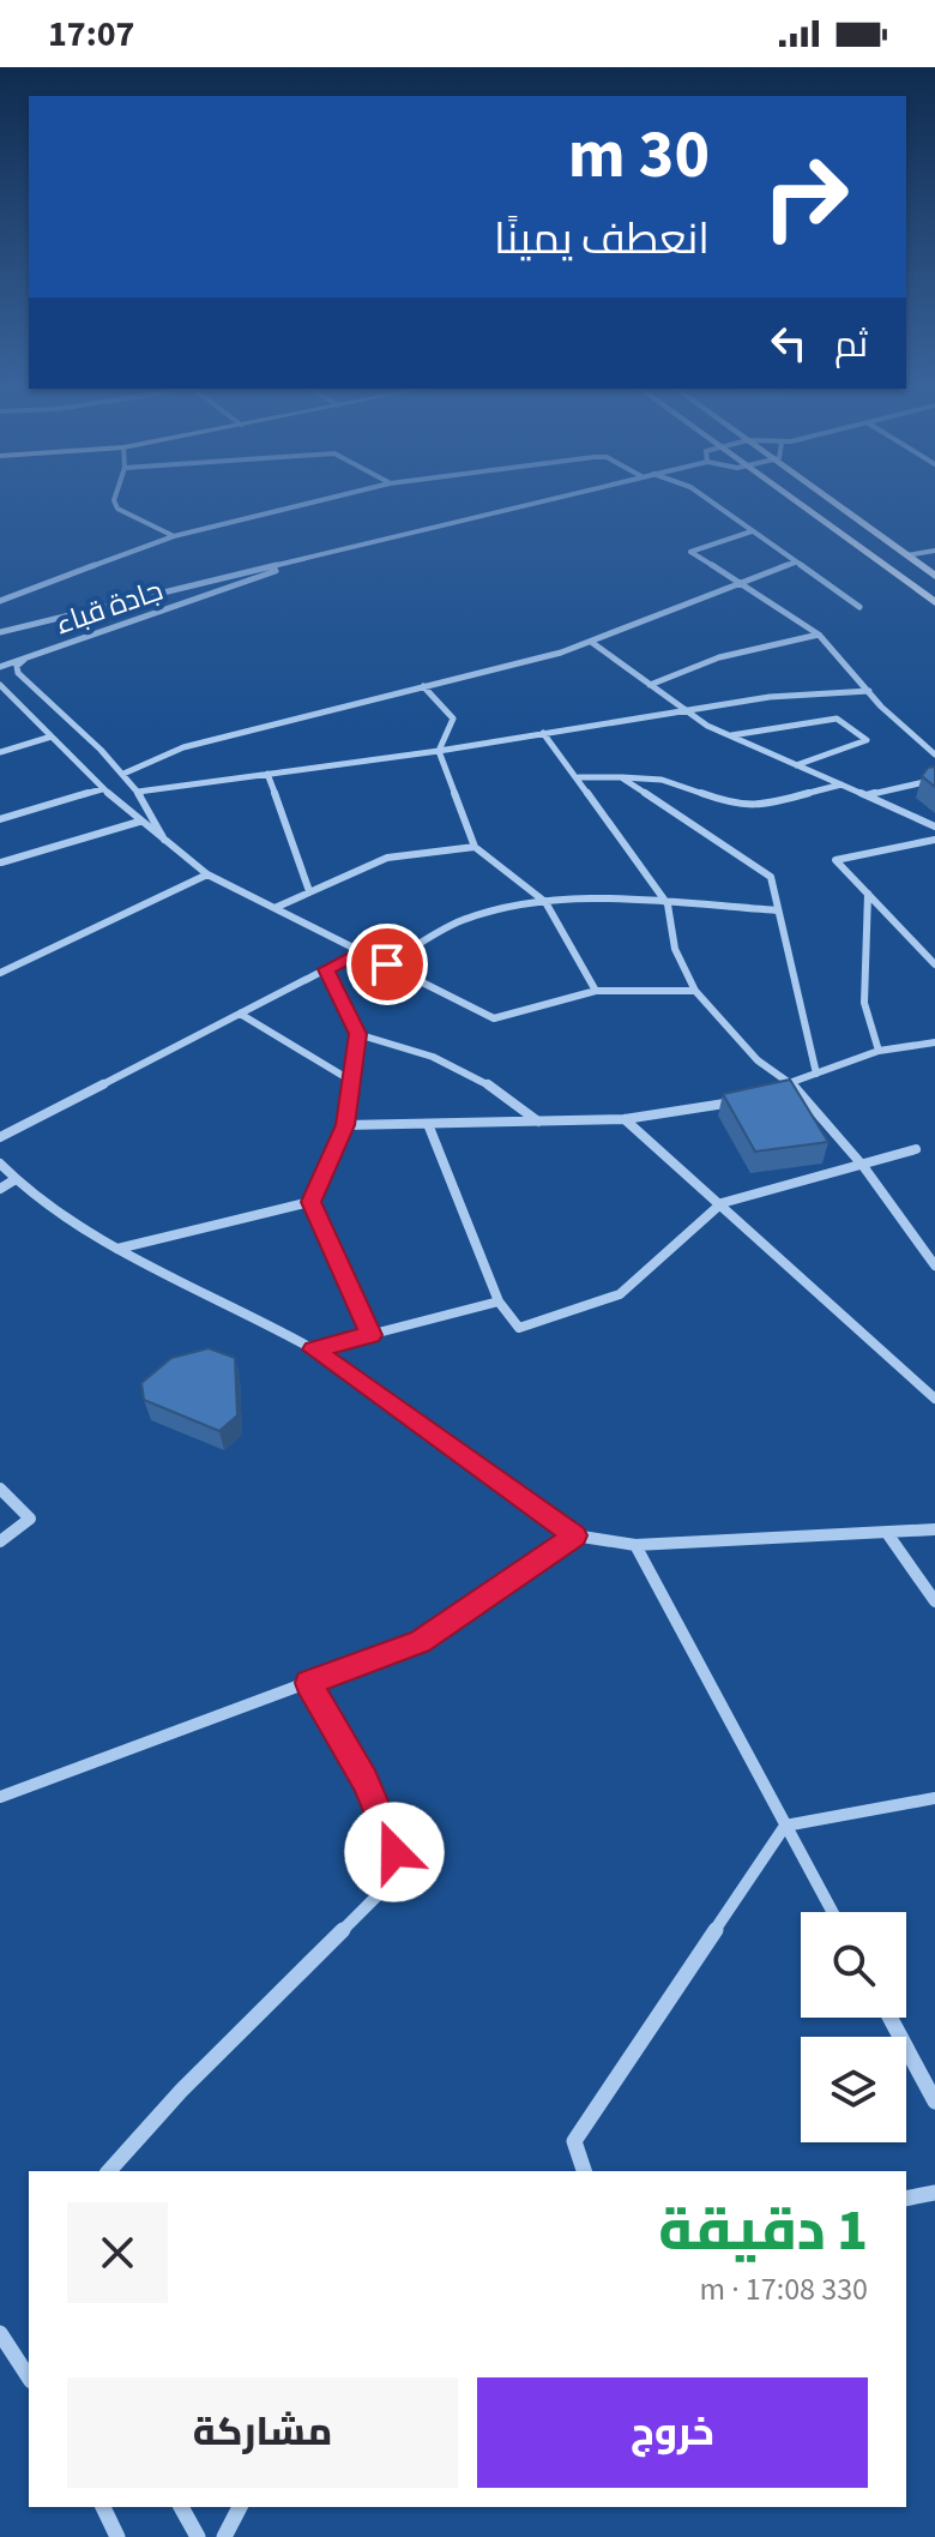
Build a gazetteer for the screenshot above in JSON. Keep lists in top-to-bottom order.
{
  "streets": {
    "street": ["جادة قباء"]
  },
  "page": {
    "status": "17:07",
    "turn": ["30 m", "انعطف يمينًا"],
    "then": "ثم",
    "heading": ["1 دقيقة", "330 m · 17:08"],
    "buttons": ["خروج", "مشاركة"]
  }
}
